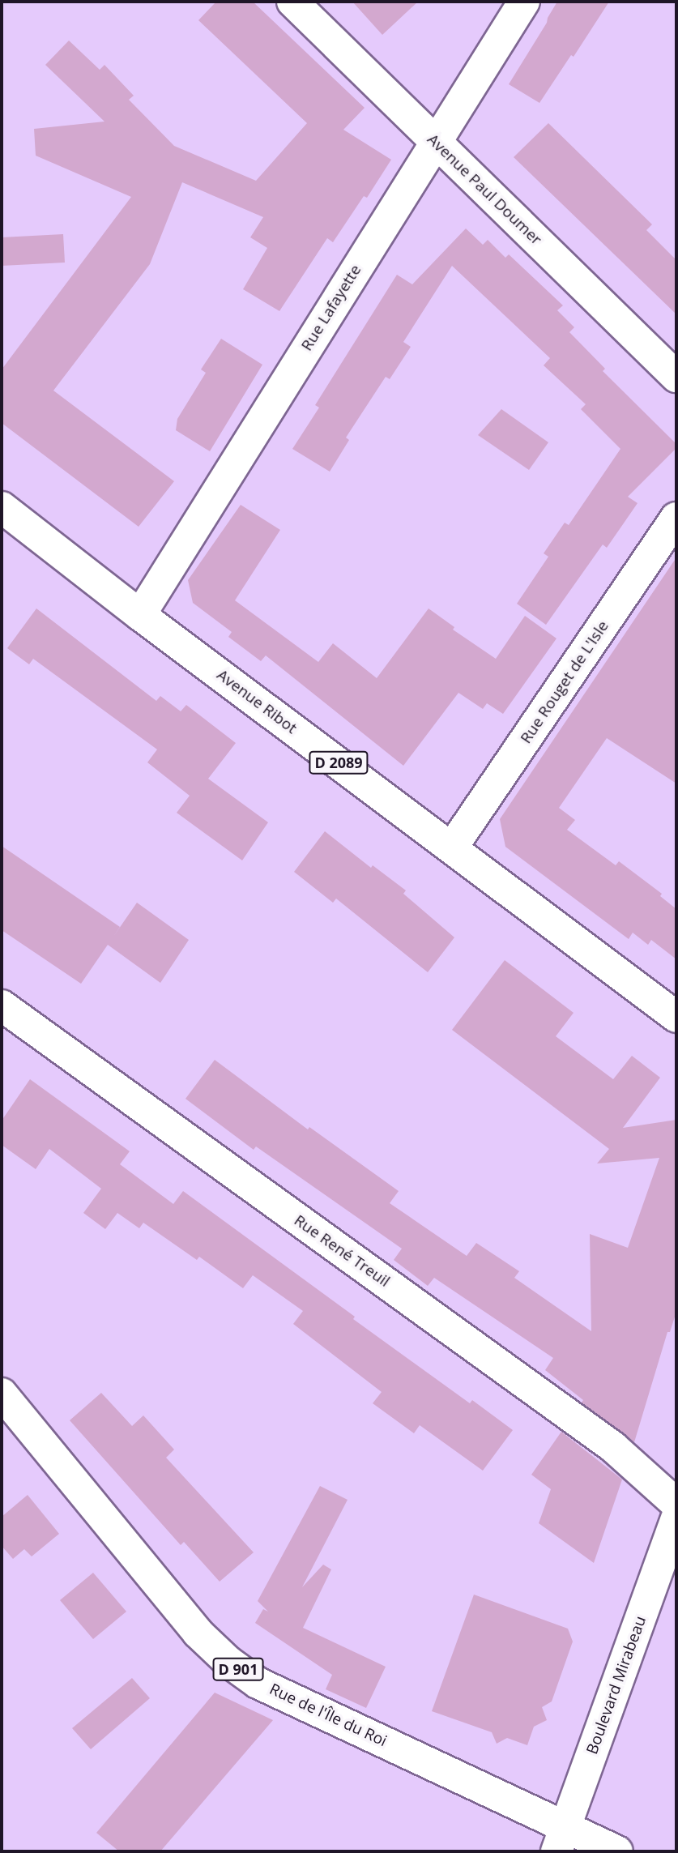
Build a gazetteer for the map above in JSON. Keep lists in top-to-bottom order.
{
  "streets": {
    "street": [
      "Avenue Paul Doumer",
      "Rue Lafayette",
      "Rue Rouget de L'Isle",
      "Avenue Ribot",
      "D 2089",
      "Rue René Treuil",
      "D 901",
      "Boulevard Mirabeau",
      "Rue de l'Île du Roi"
    ]
  },
  "crossings": [
    ["Avenue Paul Doumer", "Rue Lafayette"],
    ["Rue Lafayette", "Avenue Ribot"],
    ["Rue Rouget de L'Isle", "Avenue Ribot"],
    ["D 901", "Boulevard Mirabeau"],
    ["D 901", "Rue de l'Île du Roi"],
    ["Boulevard Mirabeau", "Rue de l'Île du Roi"]
  ]
}
